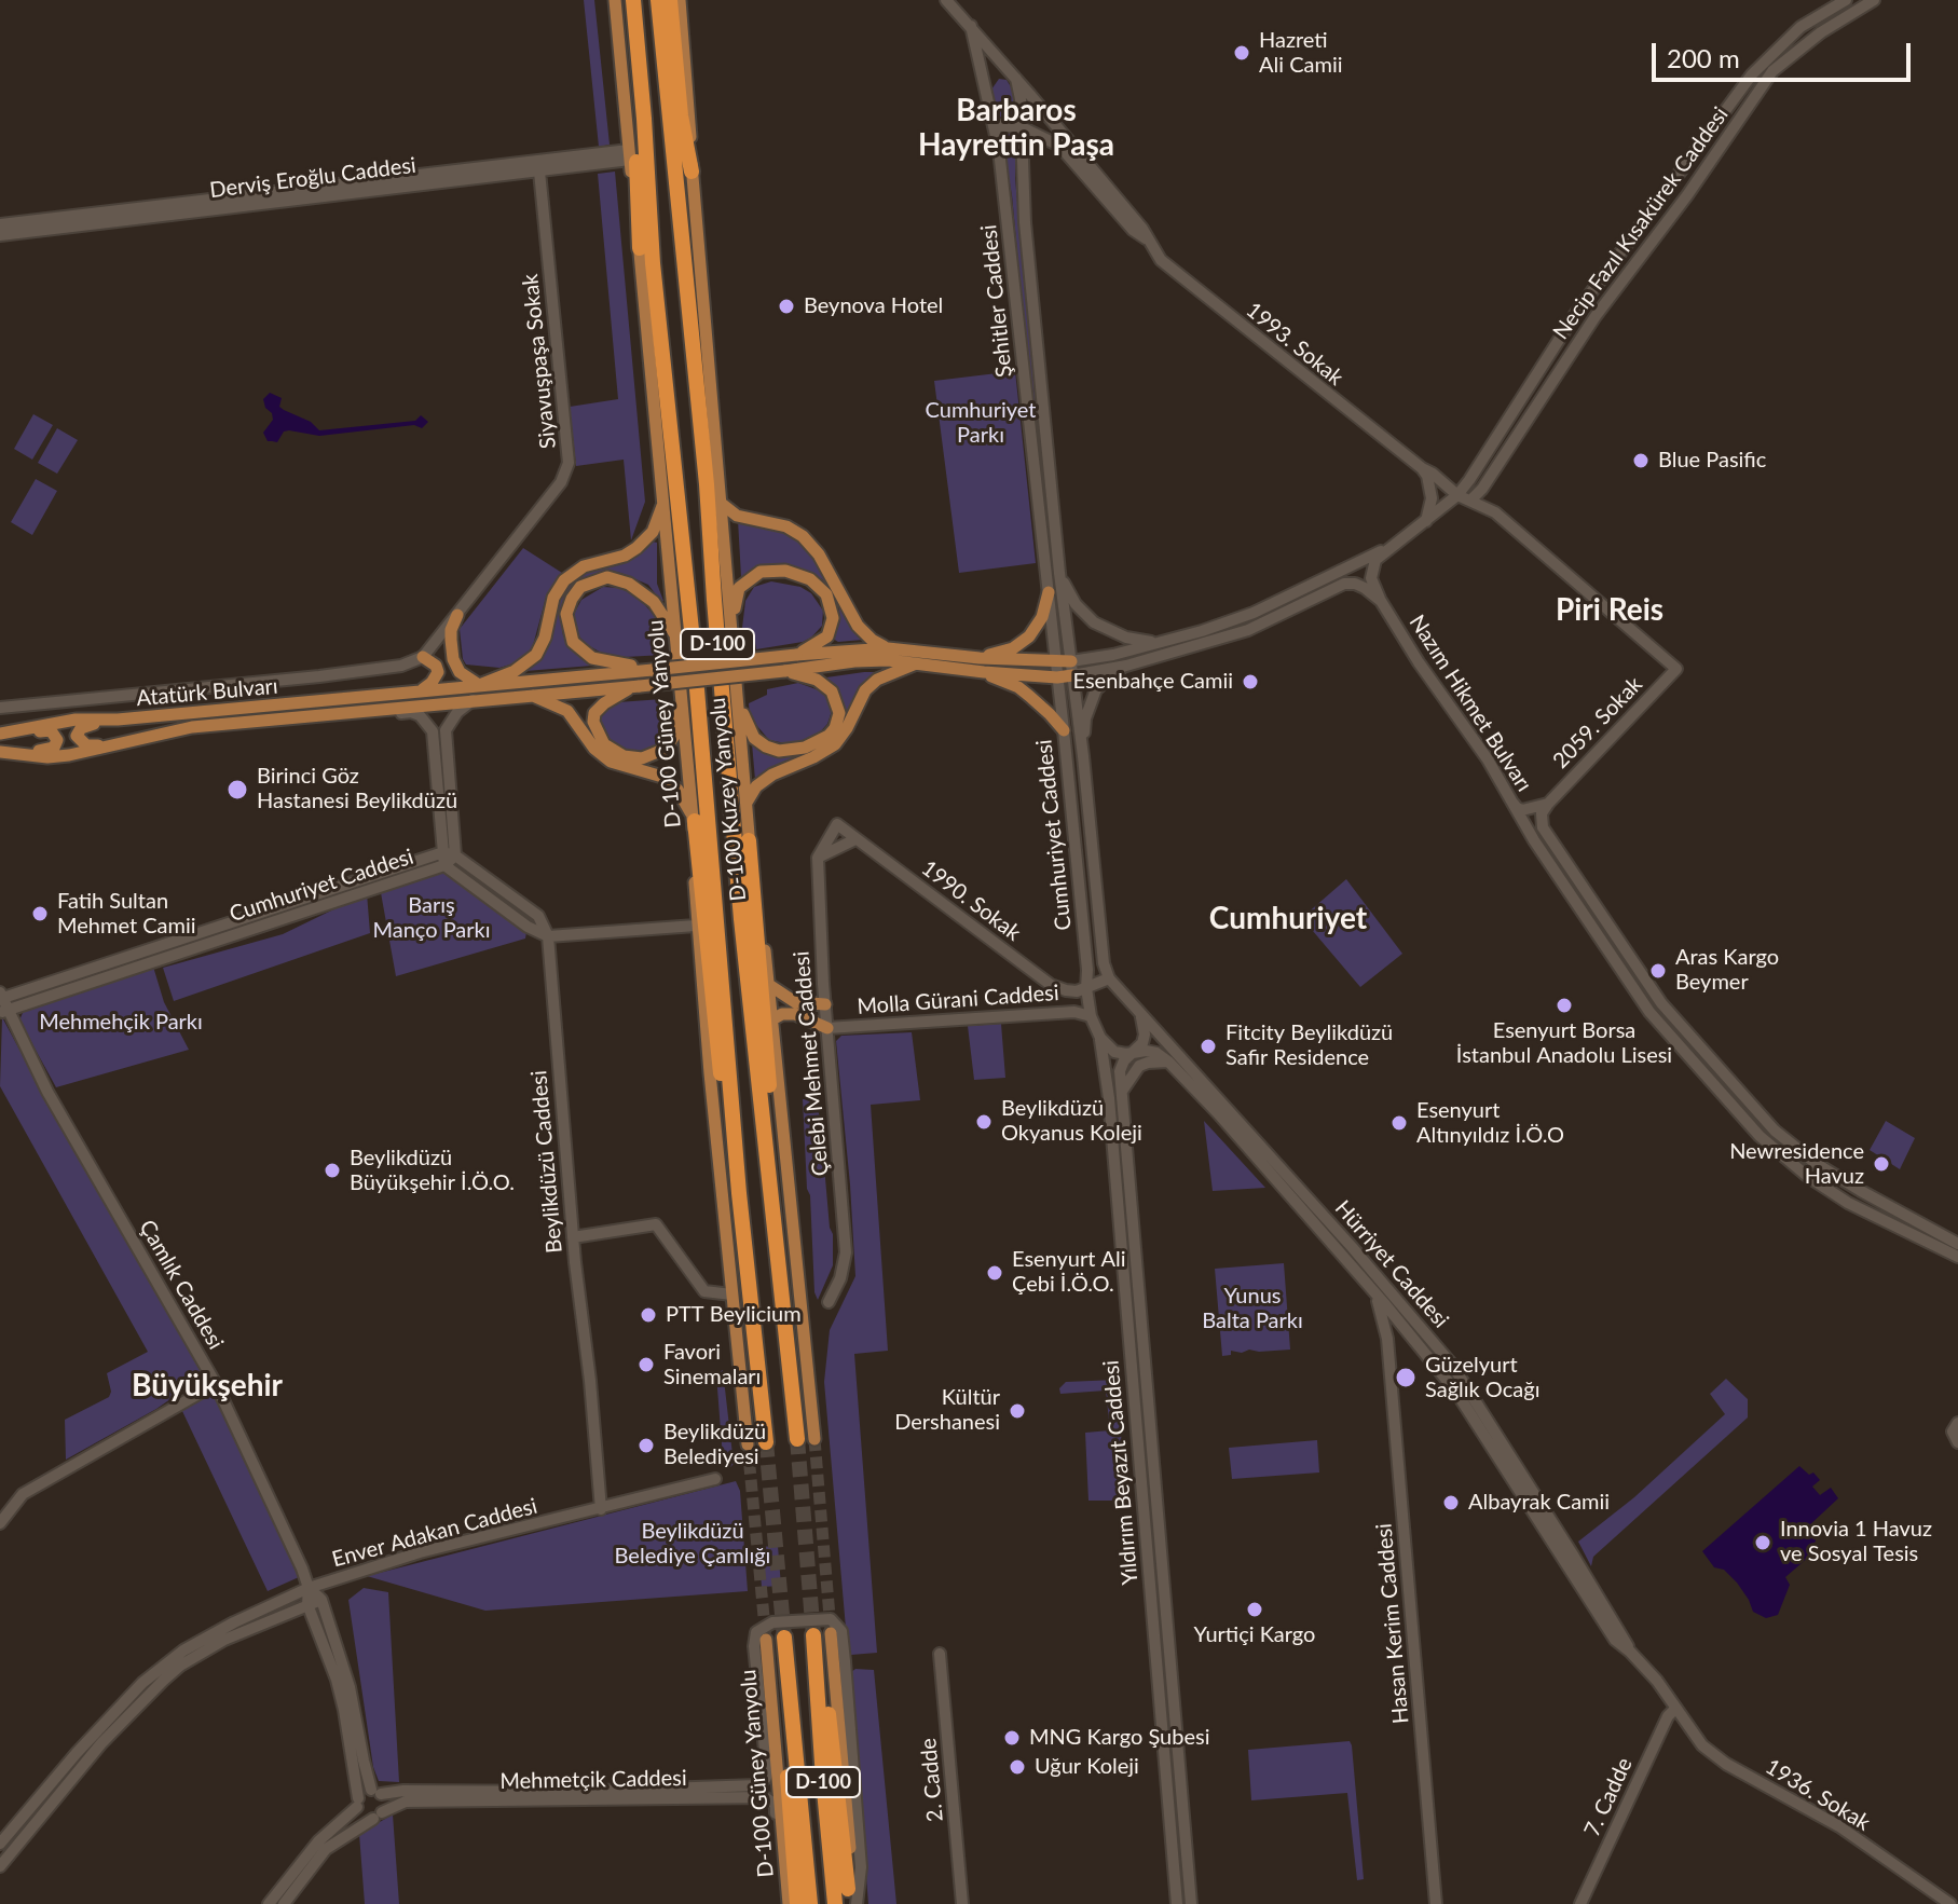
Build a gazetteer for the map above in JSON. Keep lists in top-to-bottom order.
{
  "streets": {
    "highway": ["D-100"],
    "main road": [
      "Derviş Eroğlu Caddesi",
      "Necip Fazıl Kısakürek Caddesi",
      "Şehitler Caddesi",
      "1993. Sokak",
      "Siyavuşpaşa Sokak",
      "Atatürk Bulvarı",
      "Nazım Hikmet Bulvarı",
      "2059. Sokak",
      "D-100 Güney Yanyolu",
      "D-100 Kuzey Yanyolu",
      "Cumhuriyet Caddesi",
      "1990. Sokak",
      "Molla Gürani Caddesi",
      "Çelebi Mehmet Caddesi",
      "Beylikdüzü Caddesi",
      "Hürriyet Caddesi",
      "Çamlık Caddesi",
      "Yıldırım Beyazıt Caddesi",
      "Enver Adakan Caddesi",
      "Hasan Kerim Caddesi",
      "Mehmetçik Caddesi",
      "2. Cadde",
      "1936. Sokak",
      "7. Cadde"
    ]
  },
  "crossings": [
    ["Derviş Eroğlu Caddesi", "Siyavuşpaşa Sokak"],
    ["Derviş Eroğlu Caddesi", "D-100 Güney Yanyolu"],
    ["Necip Fazıl Kısakürek Caddesi", "1993. Sokak"],
    ["Necip Fazıl Kısakürek Caddesi", "2059. Sokak"],
    ["Şehitler Caddesi", "1993. Sokak"],
    ["Şehitler Caddesi", "Cumhuriyet Caddesi"],
    ["Atatürk Bulvarı", "Cumhuriyet Caddesi"],
    ["Nazım Hikmet Bulvarı", "2059. Sokak"],
    ["D-100 Güney Yanyolu", "Mehmetçik Caddesi"],
    ["Cumhuriyet Caddesi", "1990. Sokak"],
    ["Cumhuriyet Caddesi", "Molla Gürani Caddesi"],
    ["Cumhuriyet Caddesi", "Hürriyet Caddesi"],
    ["Cumhuriyet Caddesi", "Çamlık Caddesi"],
    ["Cumhuriyet Caddesi", "Yıldırım Beyazıt Caddesi"],
    ["1990. Sokak", "Çelebi Mehmet Caddesi"],
    ["Molla Gürani Caddesi", "Çelebi Mehmet Caddesi"],
    ["Molla Gürani Caddesi", "Yıldırım Beyazıt Caddesi"],
    ["Beylikdüzü Caddesi", "Enver Adakan Caddesi"],
    ["Hürriyet Caddesi", "Yıldırım Beyazıt Caddesi"],
    ["Hürriyet Caddesi", "Hasan Kerim Caddesi"],
    ["Hürriyet Caddesi", "1936. Sokak"],
    ["Hürriyet Caddesi", "7. Cadde"],
    ["Çamlık Caddesi", "Enver Adakan Caddesi"],
    ["1936. Sokak", "7. Cadde"]
  ],
  "districts": [
    "Barbaros Hayrettin Paşa",
    "Piri Reis",
    "Cumhuriyet",
    "Büyükşehir"
  ],
  "parks": [
    "Cumhuriyet Parkı",
    "Barış Manço Parkı",
    "Mehmehçik Parkı",
    "Yunus Balta Parkı",
    "Beylikdüzü Belediye Çamlığı"
  ],
  "places": [
    "Hazreti Ali Camii",
    "Beynova Hotel",
    "Blue Pasific",
    "Esenbahçe Camii",
    "Birinci Göz Hastanesi Beylikdüzü",
    "Fatih Sultan Mehmet Camii",
    "Aras Kargo Beymer",
    "Esenyurt Borsa İstanbul Anadolu Lisesi",
    "Fitcity Beylikdüzü Safir Residence",
    "Beylikdüzü Okyanus Koleji",
    "Esenyurt Altınyıldız İ.Ö.O",
    "Newresidence Havuz",
    "Beylikdüzü Büyükşehir İ.Ö.O.",
    "Esenyurt Ali Çebi İ.Ö.O.",
    "PTT Beylicium",
    "Favori Sinemaları",
    "Güzelyurt Sağlık Ocağı",
    "Kültür Dershanesi",
    "Beylikdüzü Belediyesi",
    "Albayrak Camii",
    "Innovia 1 Havuz ve Sosyal Tesis",
    "Yurtiçi Kargo",
    "MNG Kargo Şubesi",
    "Uğur Koleji"
  ],
  "scale_bar": "200 m"
}
